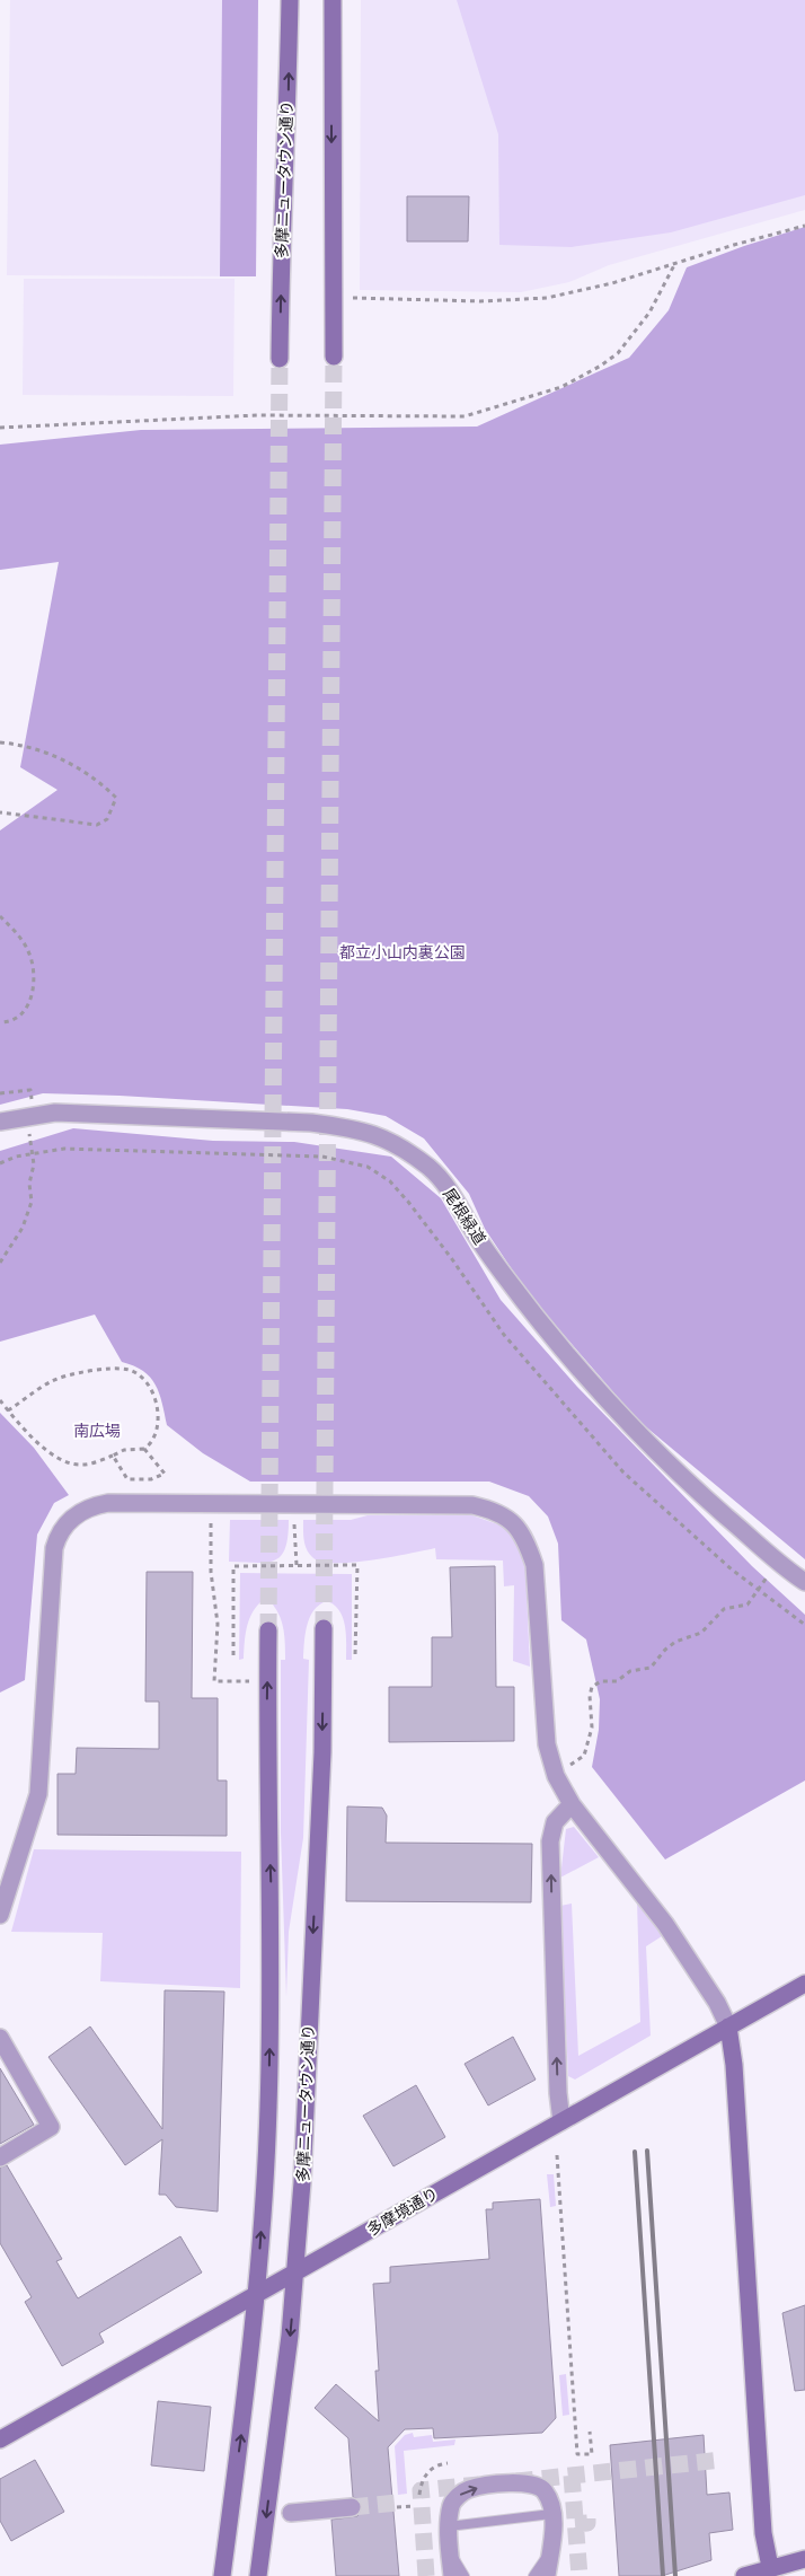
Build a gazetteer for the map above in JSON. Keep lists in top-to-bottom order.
{
  "streets": {
    "main road": ["多摩ニュータウン通り", "多摩境通り"],
    "street": ["尾根緑道"]
  },
  "crossings": [
    ["多摩ニュータウン通り", "多摩境通り"]
  ],
  "parks": ["都立小山内裏公園", "南広場"]
}
